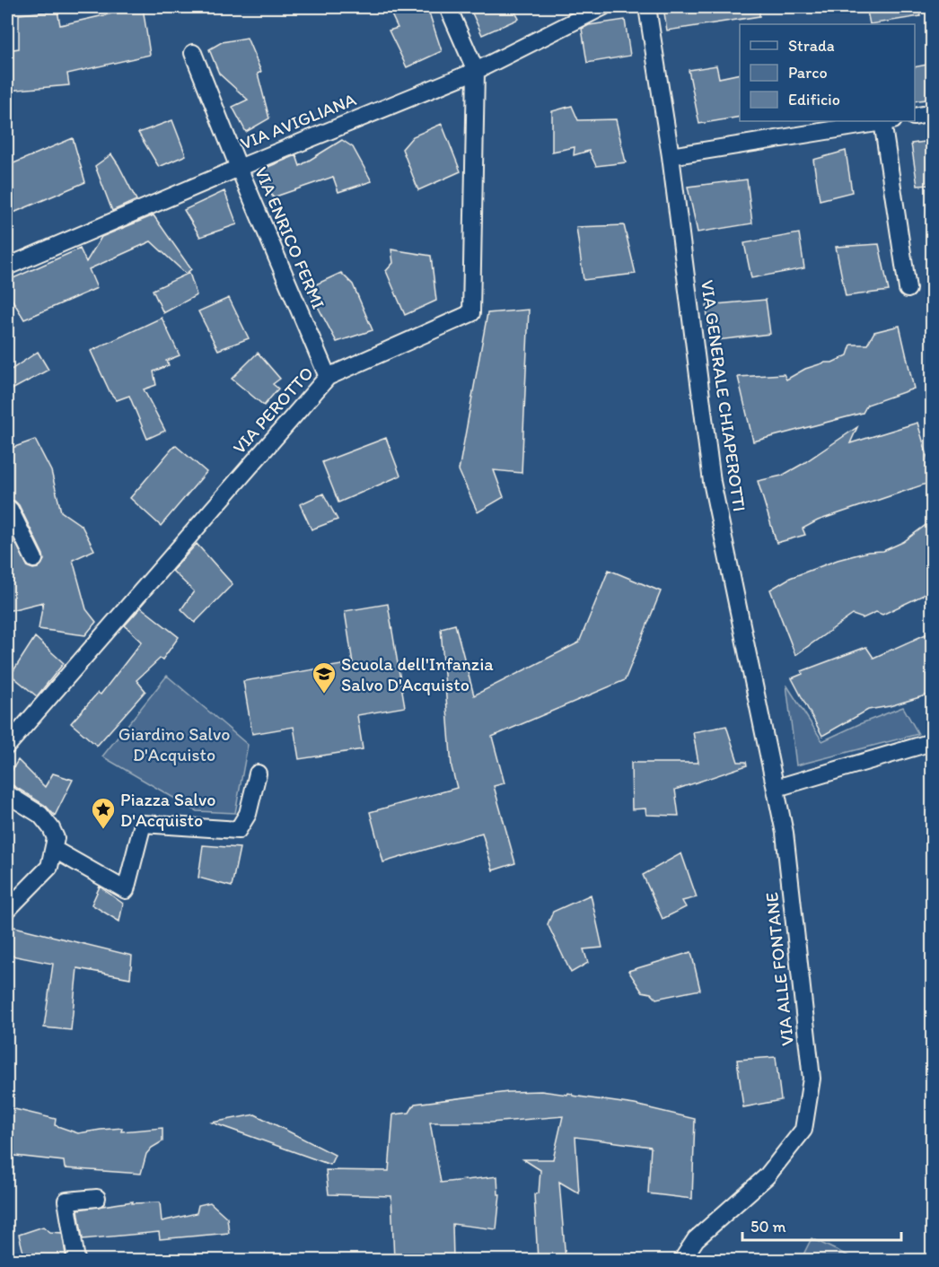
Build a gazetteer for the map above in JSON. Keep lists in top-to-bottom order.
{
  "streets": {
    "street": [
      "VIA AVIGLIANA",
      "VIA ENRICO FERMI",
      "VIA GENERALE CHIAPEROTTI",
      "VIA PEROTTO",
      "VIA ALLE FONTANE"
    ]
  },
  "crossings": [
    ["VIA AVIGLIANA", "VIA ENRICO FERMI"],
    ["VIA AVIGLIANA", "VIA PEROTTO"],
    ["VIA ENRICO FERMI", "VIA PEROTTO"],
    ["VIA GENERALE CHIAPEROTTI", "VIA ALLE FONTANE"]
  ],
  "parks": ["Giardino Salvo D'Acquisto"],
  "places": {
    "school or university": ["Scuola dell'Infanzia Salvo D'Acquisto"],
    "place": ["Piazza Salvo D'Acquisto"]
  },
  "legend": ["Strada", "Parco", "Edificio"],
  "scale_bar": "50 m"
}
